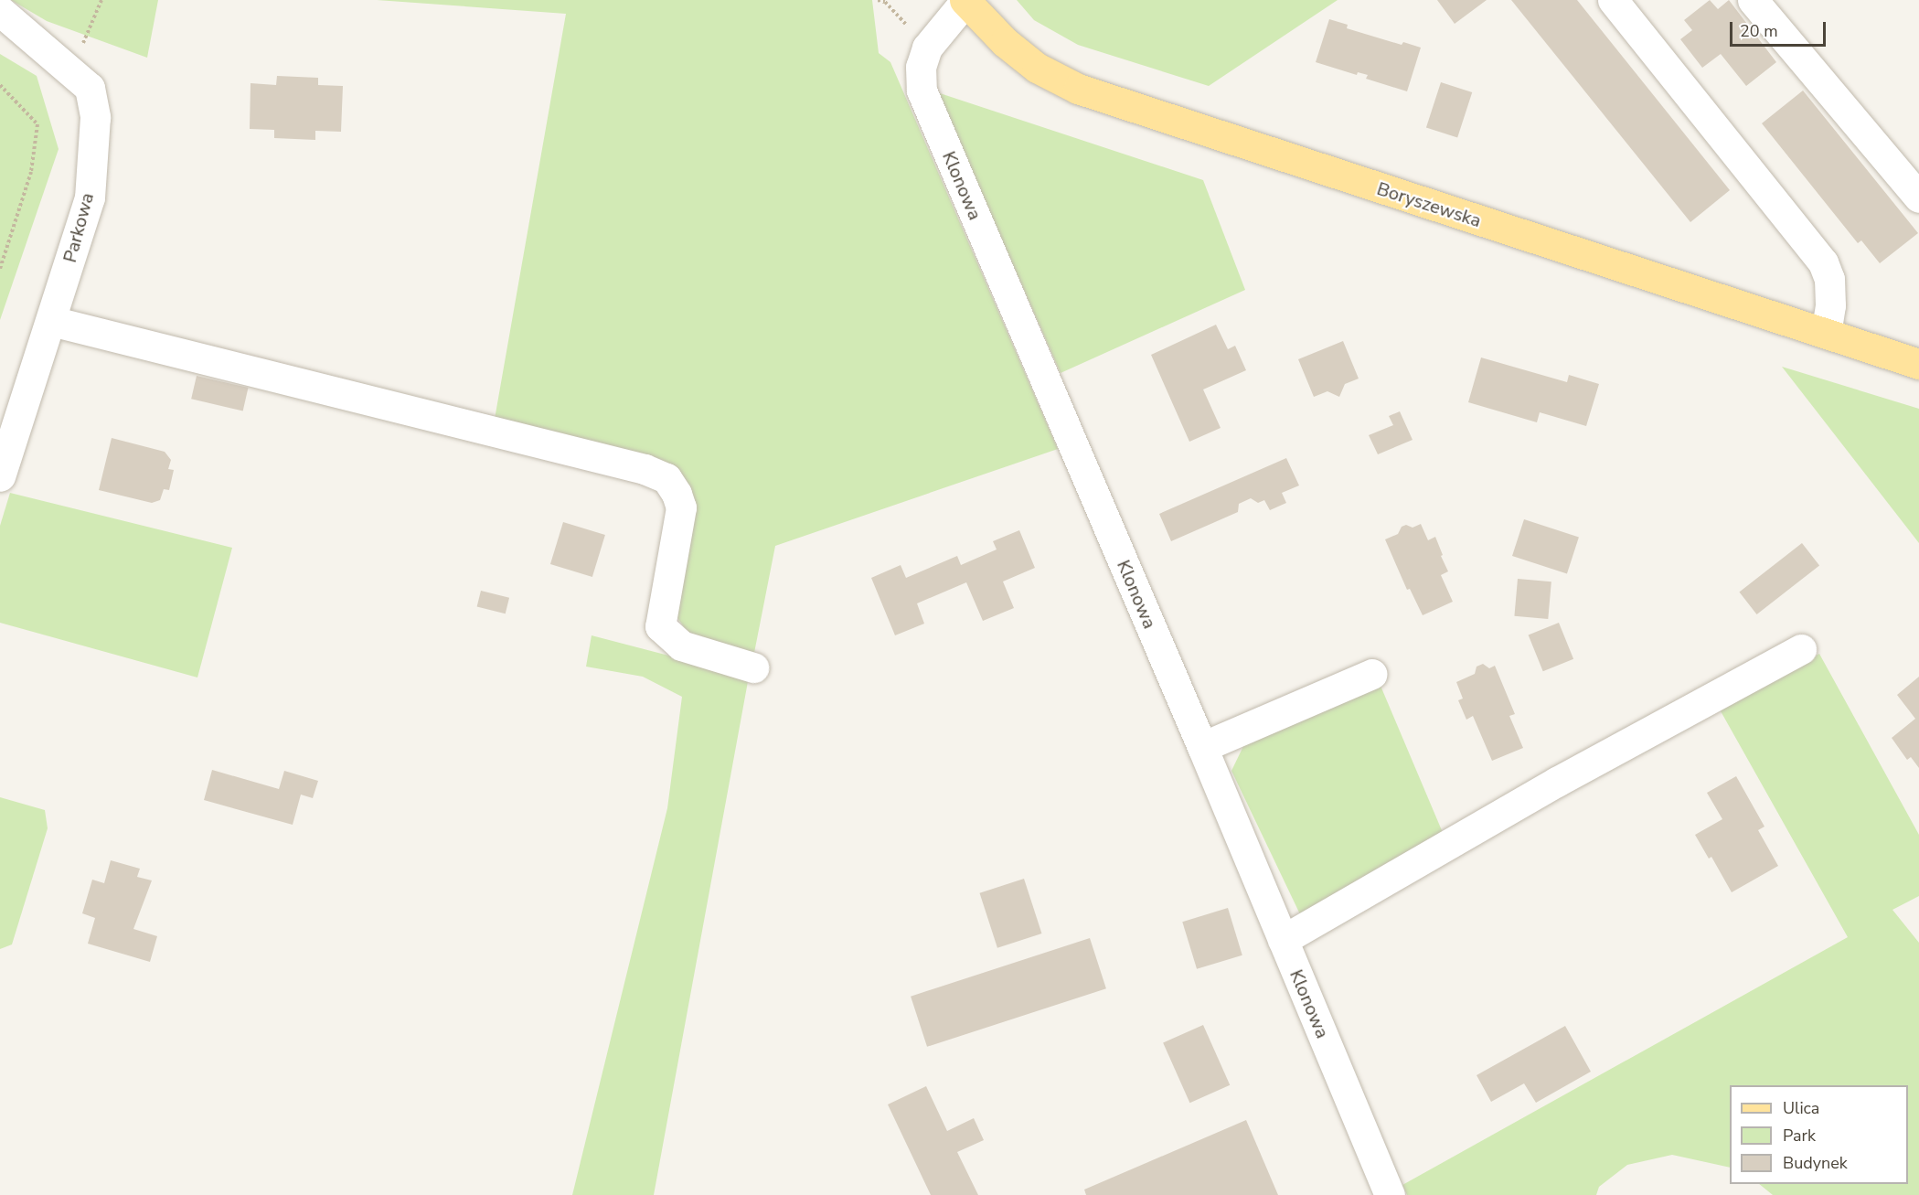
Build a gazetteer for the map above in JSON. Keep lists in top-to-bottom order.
{
  "streets": {
    "main road": ["Boryszewska"],
    "street": ["Klonowa", "Parkowa"]
  },
  "crossings": [
    ["Klonowa", "Boryszewska"]
  ],
  "legend": ["Ulica", "Park", "Budynek"],
  "scale_bar": "20 m"
}
